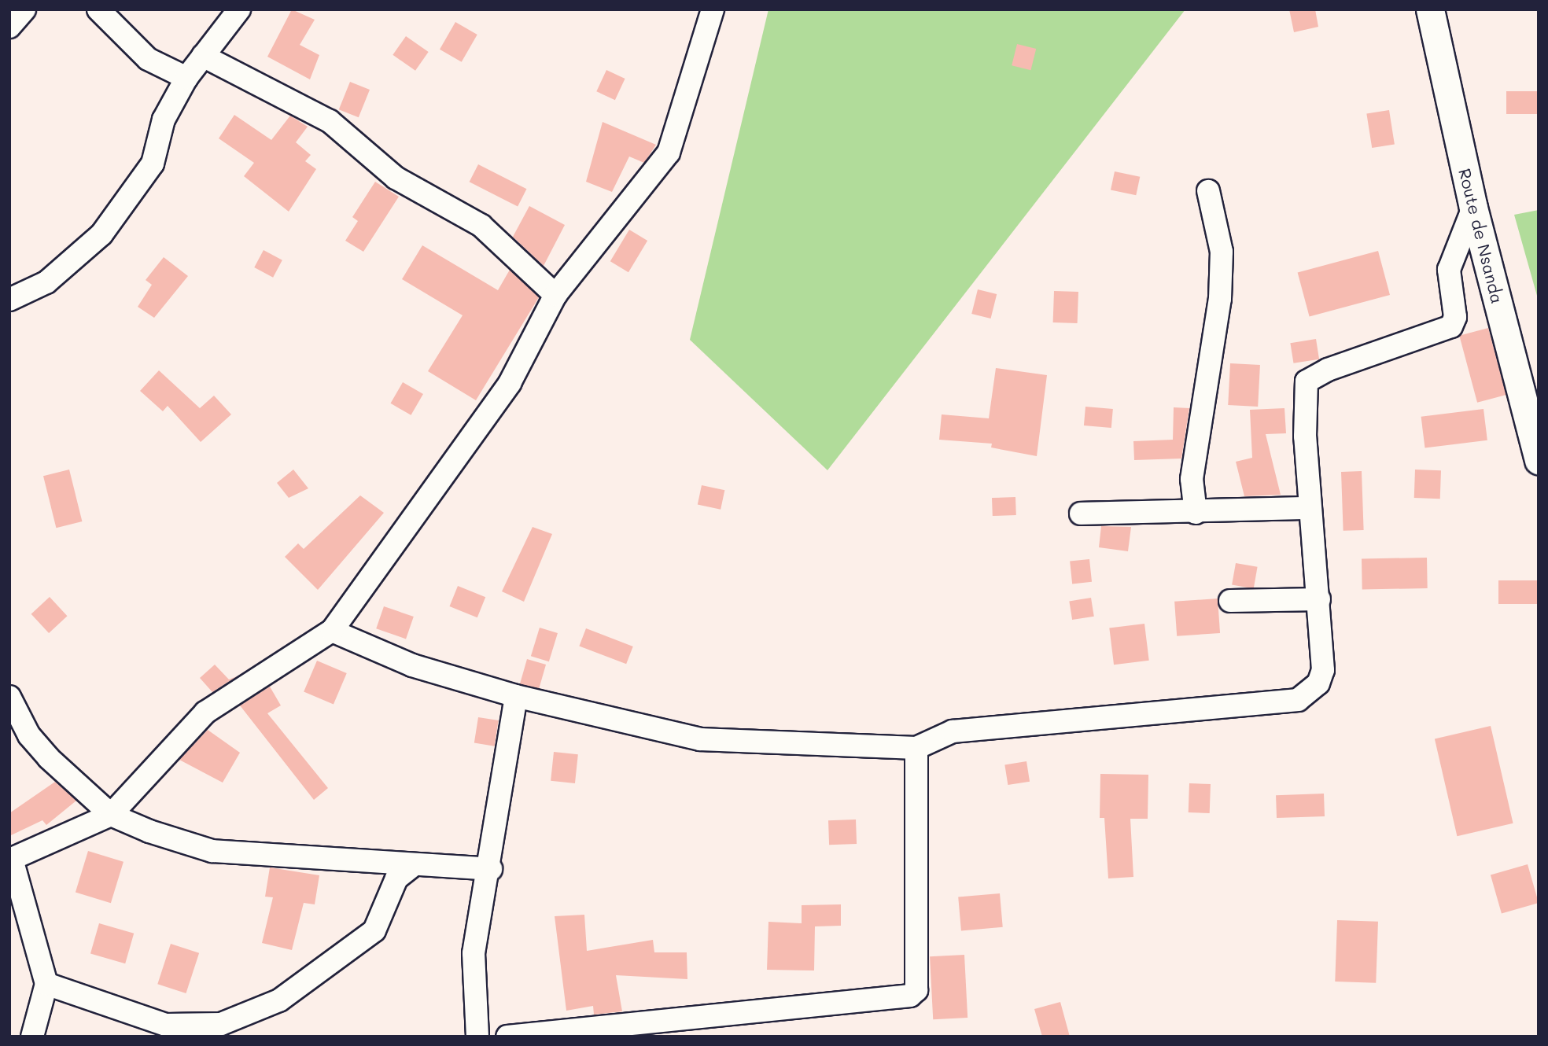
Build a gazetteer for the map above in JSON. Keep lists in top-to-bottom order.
{
  "streets": {
    "street": ["Route de Nsanda"]
  }
}
